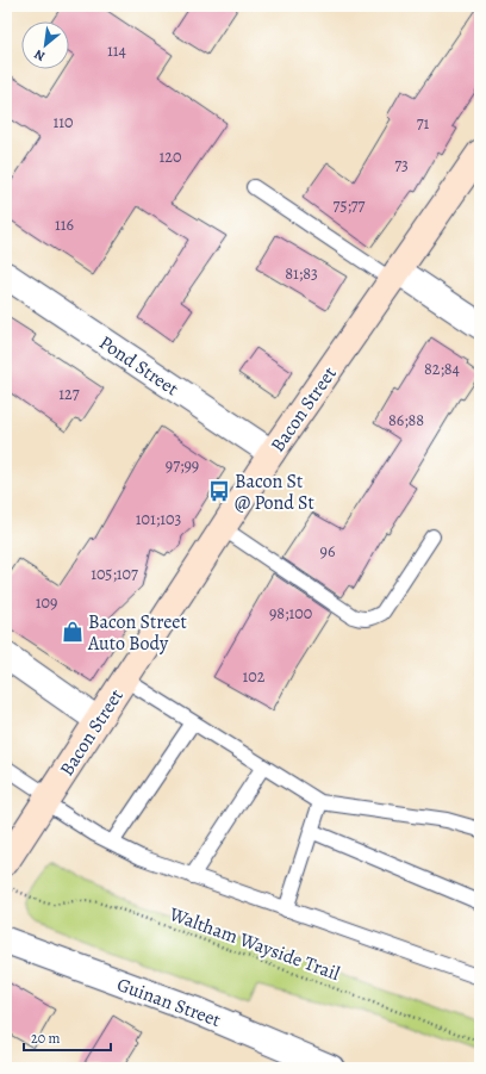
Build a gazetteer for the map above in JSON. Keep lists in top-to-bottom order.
{
  "streets": {
    "main road": ["Bacon Street"],
    "street": ["Pond Street", "Guinan Street"],
    "path": ["Waltham Wayside Trail"]
  },
  "crossings": [
    ["Pond Street", "Bacon Street"]
  ],
  "places": {
    "bus stop": ["Bacon St @ Pond St"],
    "shop": ["Bacon Street Auto Body"]
  },
  "house_numbers": [
    "114",
    "110",
    "71",
    "120",
    "73",
    "75;77",
    "116",
    "81;83",
    "82;84",
    "127",
    "86;88",
    "97;99",
    "101;103",
    "96",
    "105;107",
    "109",
    "98;100",
    "102"
  ],
  "scale_bar": "20 m",
  "north": "bottom left"
}
